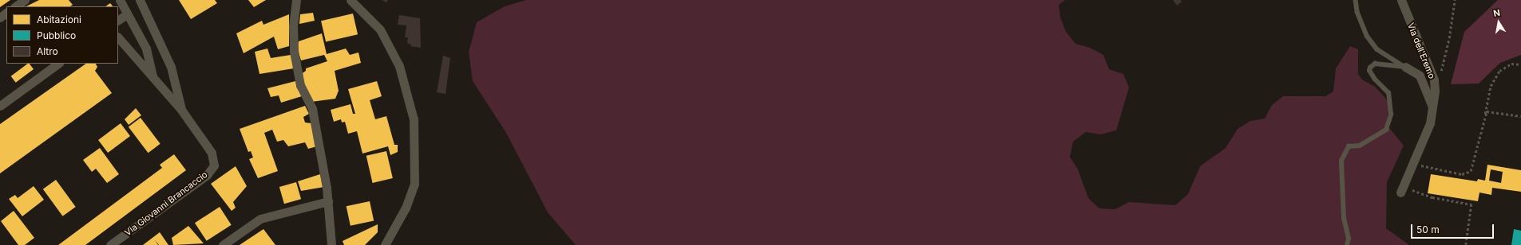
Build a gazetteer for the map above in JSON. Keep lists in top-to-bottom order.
{
  "streets": {
    "street": ["Via dell'Eremo", "Via Giovanni Brancaccio"]
  },
  "legend": ["Abitazioni", "Pubblico", "Altro"],
  "scale_bar": "50 m",
  "north": "top"
}
